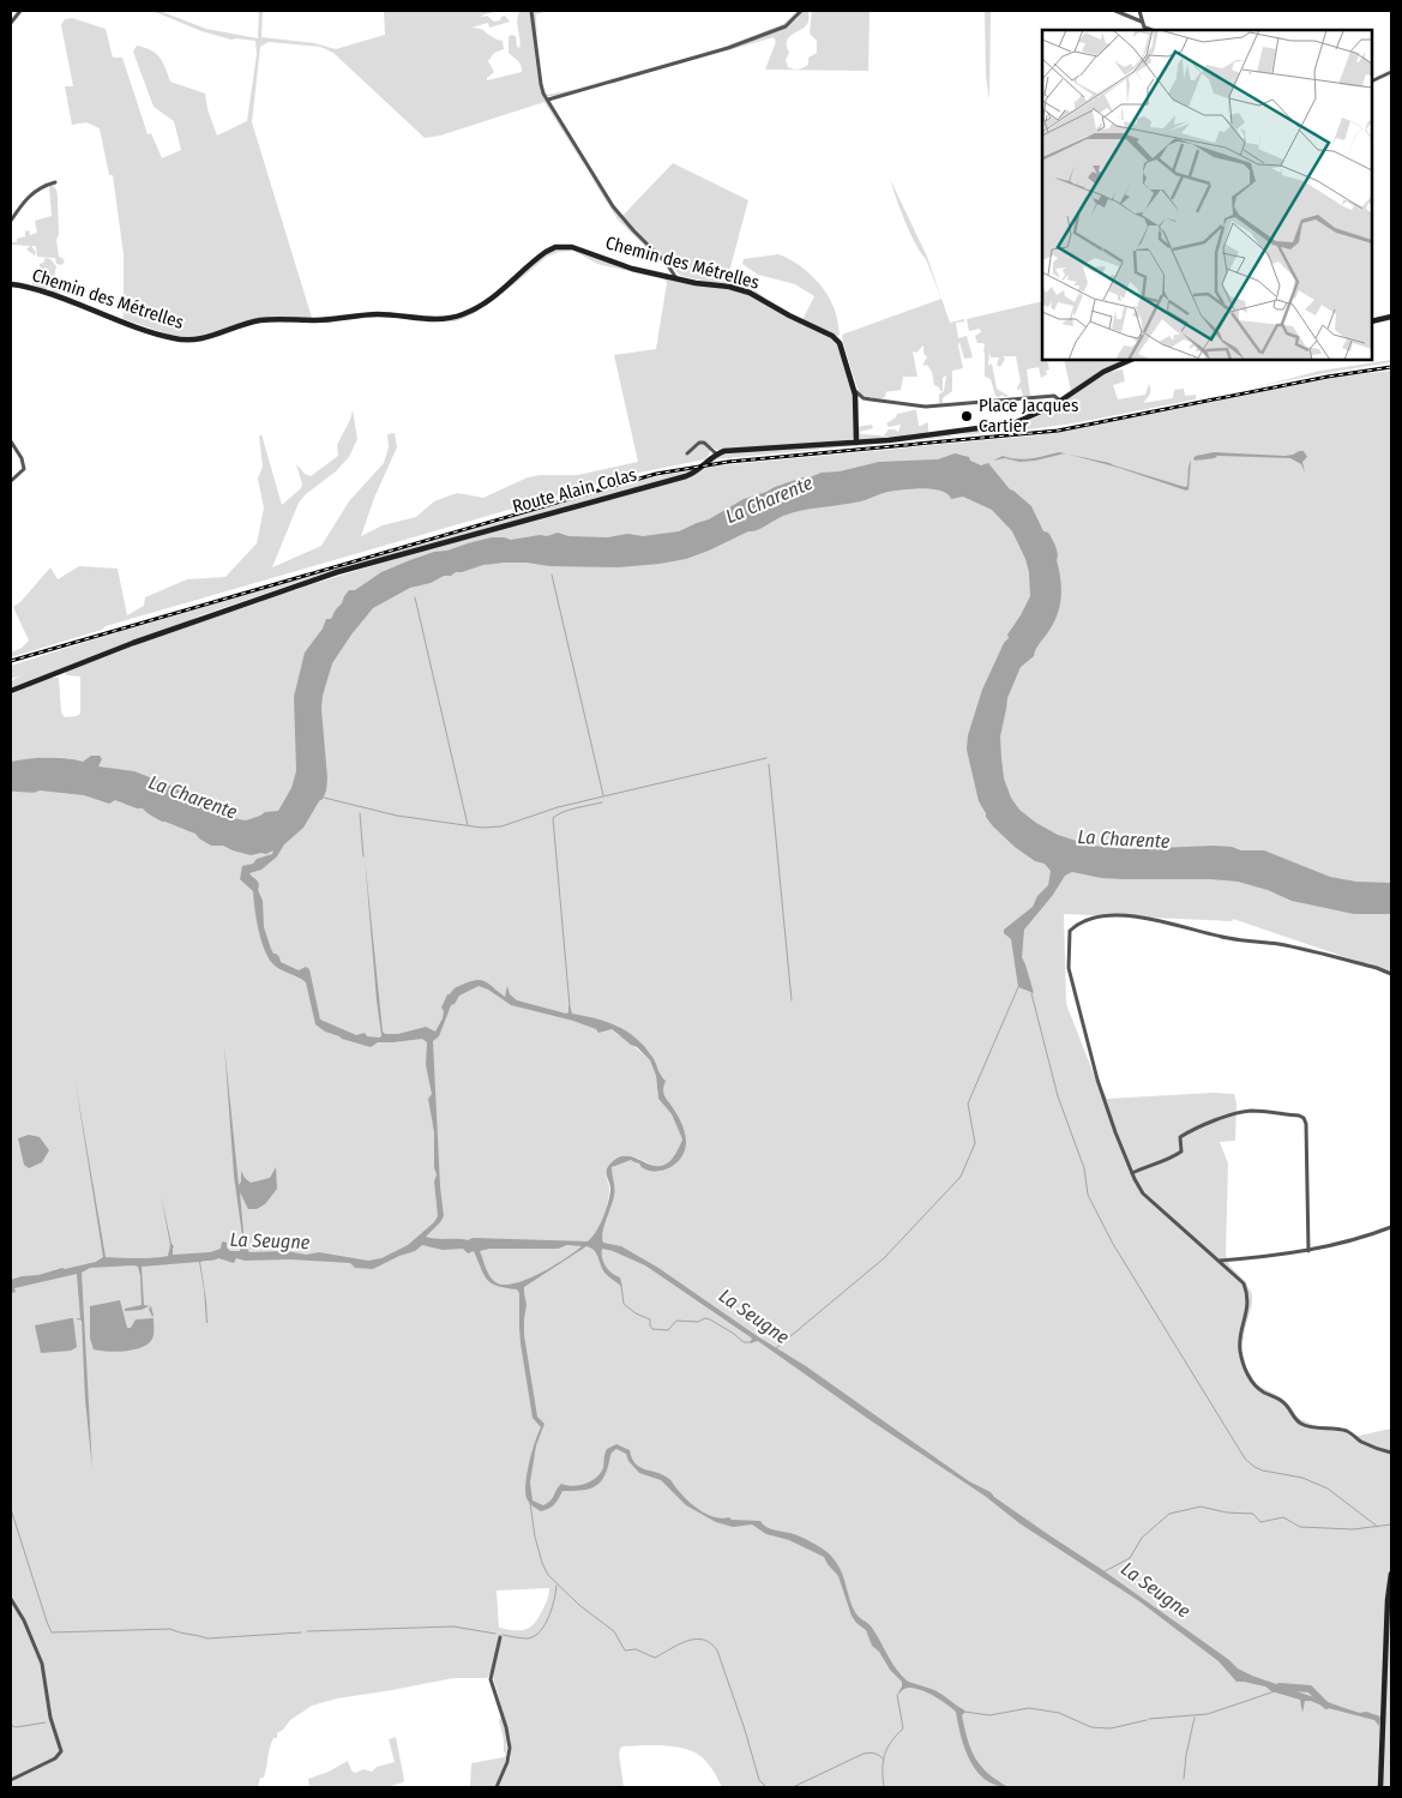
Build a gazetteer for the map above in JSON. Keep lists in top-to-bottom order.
{
  "streets": {
    "street": ["Chemin des Métrelles", "Route Alain Colas"]
  },
  "crossings": [
    ["Chemin des Métrelles", "Route Alain Colas"]
  ],
  "water": ["La Charente", "La Seugne"],
  "places": ["Place Jacques Cartier"]
}
